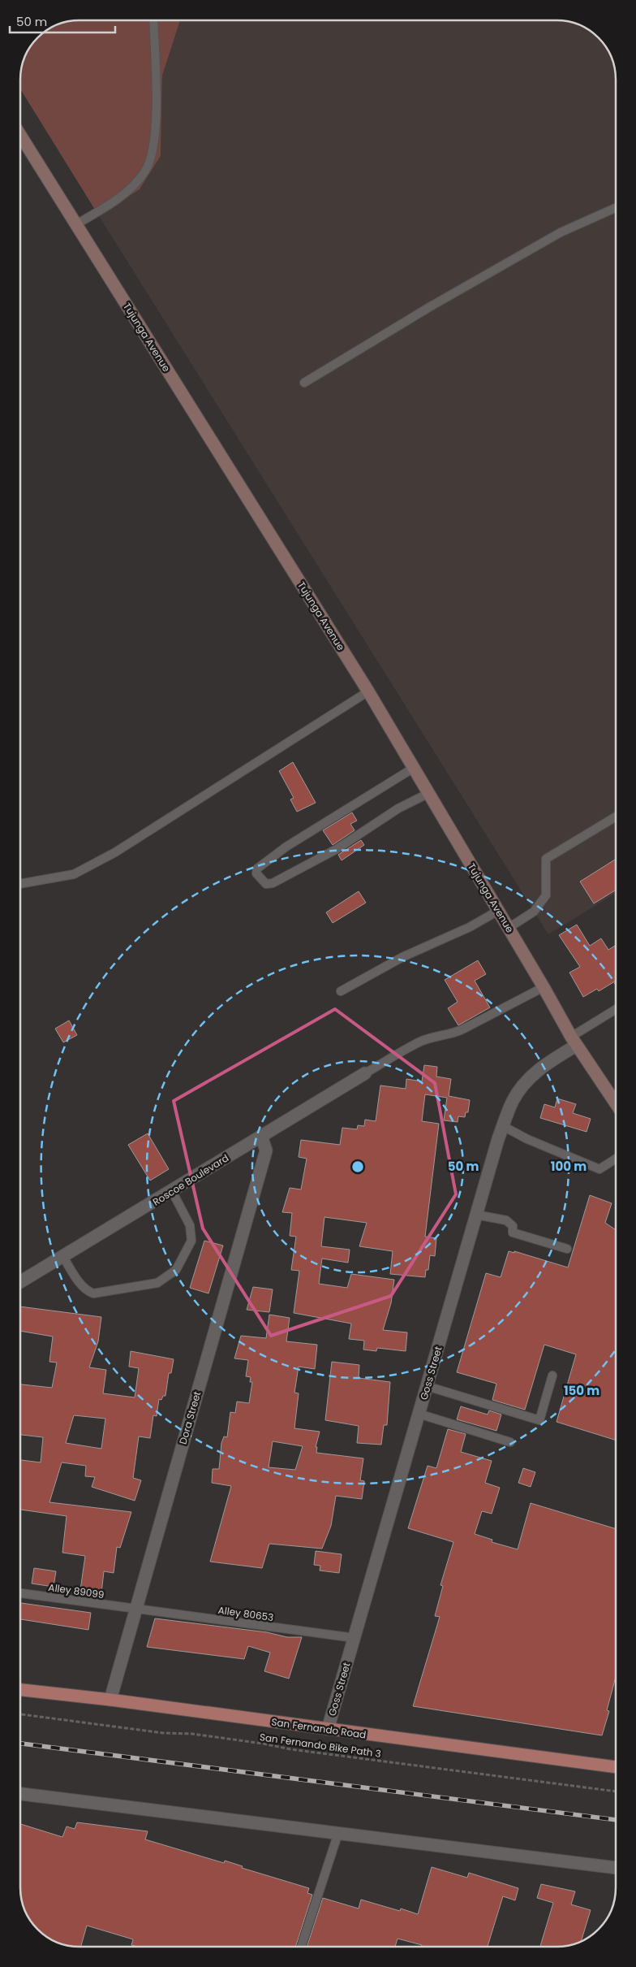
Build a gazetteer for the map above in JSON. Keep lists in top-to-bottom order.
{
  "streets": {
    "main road": ["San Fernando Road"],
    "street": [
      "Tujunga Avenue",
      "Roscoe Boulevard",
      "Goss Street",
      "Dora Street"
    ],
    "lane": ["Alley 89099", "Alley 80653"],
    "path": ["San Fernando Bike Path 3"]
  },
  "crossings": [
    ["Tujunga Avenue", "Goss Street"],
    ["Roscoe Boulevard", "Dora Street"],
    ["Goss Street", "Alley 80653"],
    ["Goss Street", "San Fernando Road"],
    ["Dora Street", "Alley 89099"],
    ["Dora Street", "Alley 80653"],
    ["Dora Street", "San Fernando Road"],
    ["Alley 89099", "Alley 80653"]
  ],
  "scale_bar": "50 m",
  "rings": ["50 m", "100 m", "150 m"]
}
